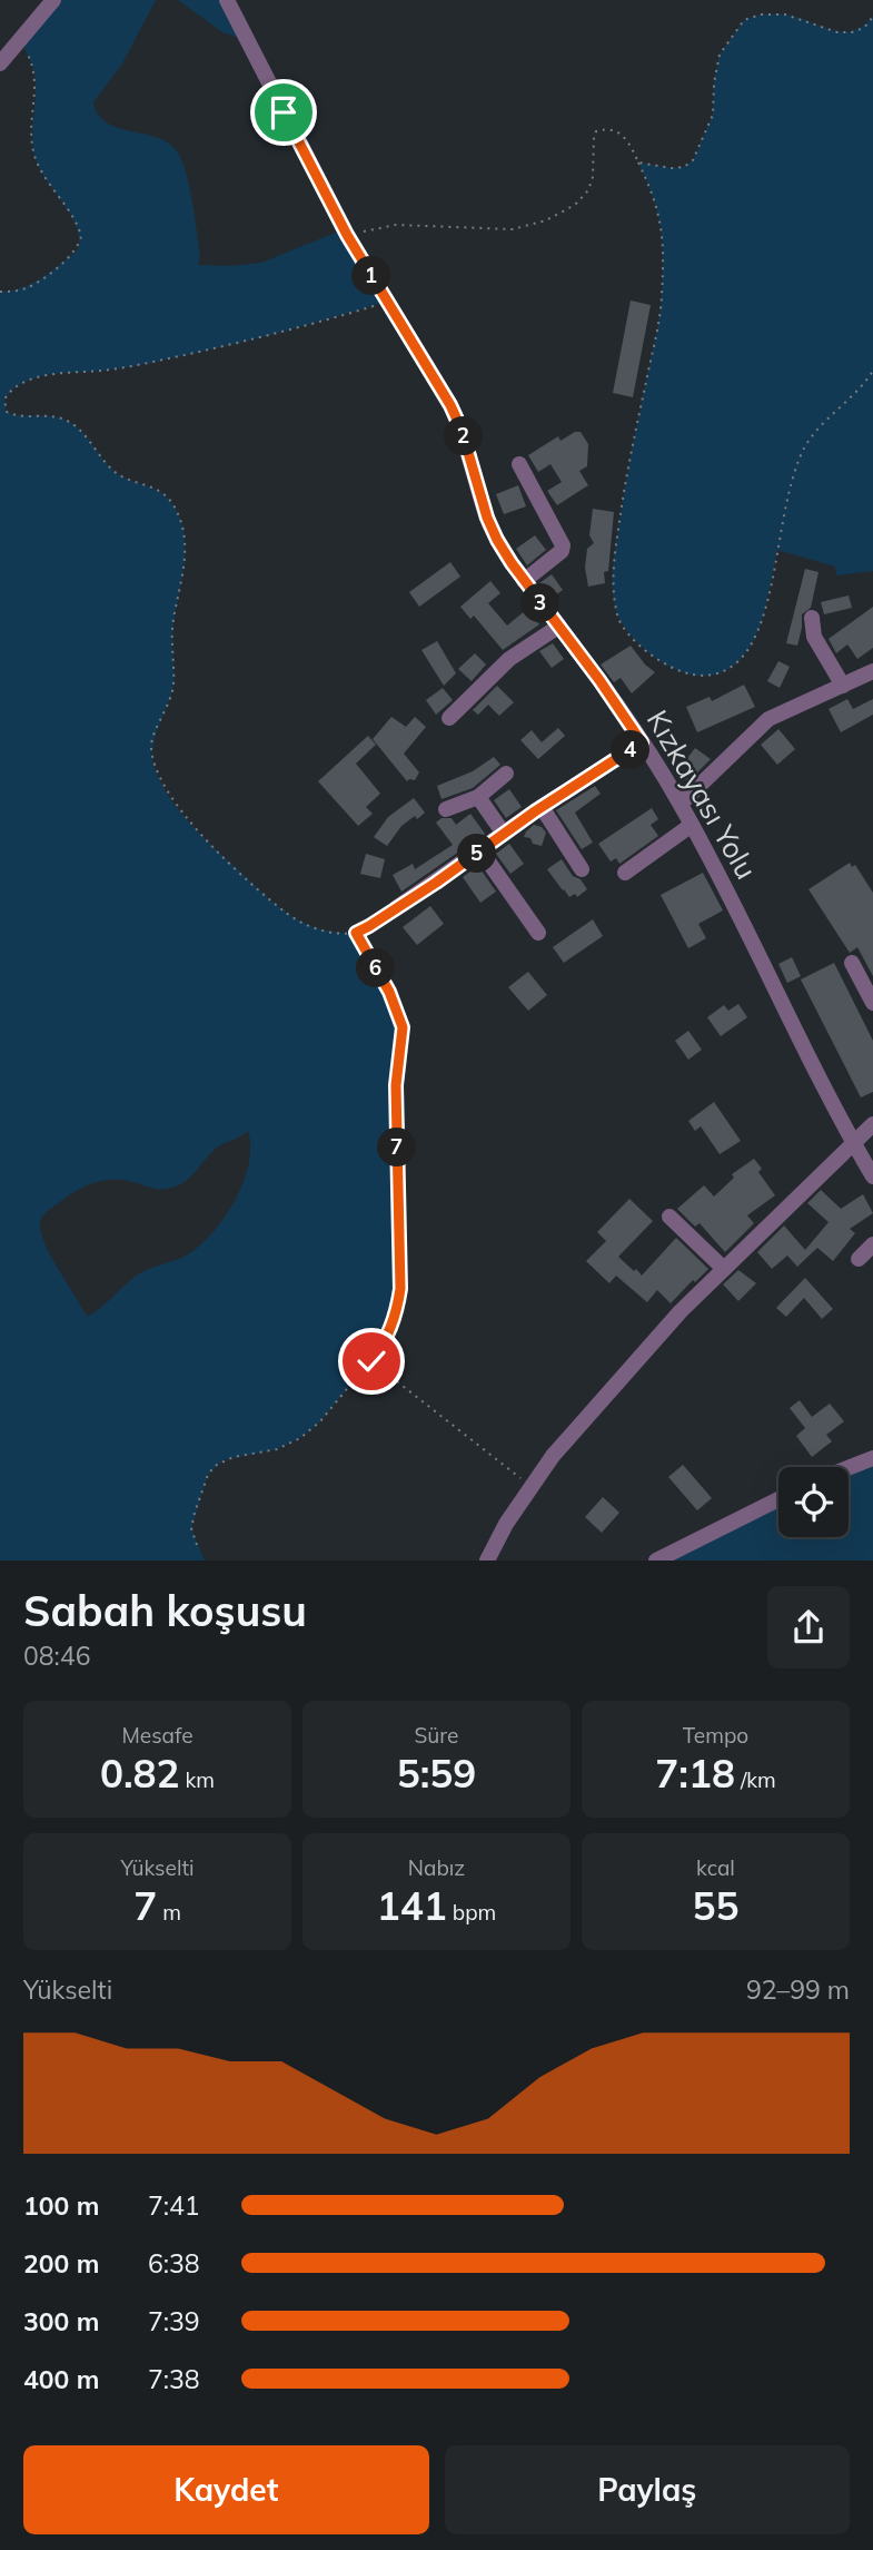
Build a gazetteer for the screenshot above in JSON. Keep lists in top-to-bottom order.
{
  "streets": {
    "street": ["Kızkayası Yolu"]
  },
  "page": {
    "pins": [
      "1",
      "2",
      "3",
      "4",
      "5",
      "6",
      "7"
    ],
    "heading": ["Sabah koşusu", "08:46"],
    "stats": [
      ["Mesafe", "0.82 km"],
      ["Süre", "5:59"],
      ["Tempo", "7:18 /km"],
      ["Yükselti", "7 m"],
      ["Nabız", "141 bpm"],
      ["kcal", "55"]
    ],
    "chart": ["Yükselti", "92–99 m"],
    "list": [
      {
        "name": "100 m",
        "note": "7:41"
      },
      {
        "name": "200 m",
        "note": "6:38"
      },
      {
        "name": "300 m",
        "note": "7:39"
      },
      {
        "name": "400 m",
        "note": "7:38"
      }
    ],
    "buttons": ["Kaydet", "Paylaş"]
  }
}
